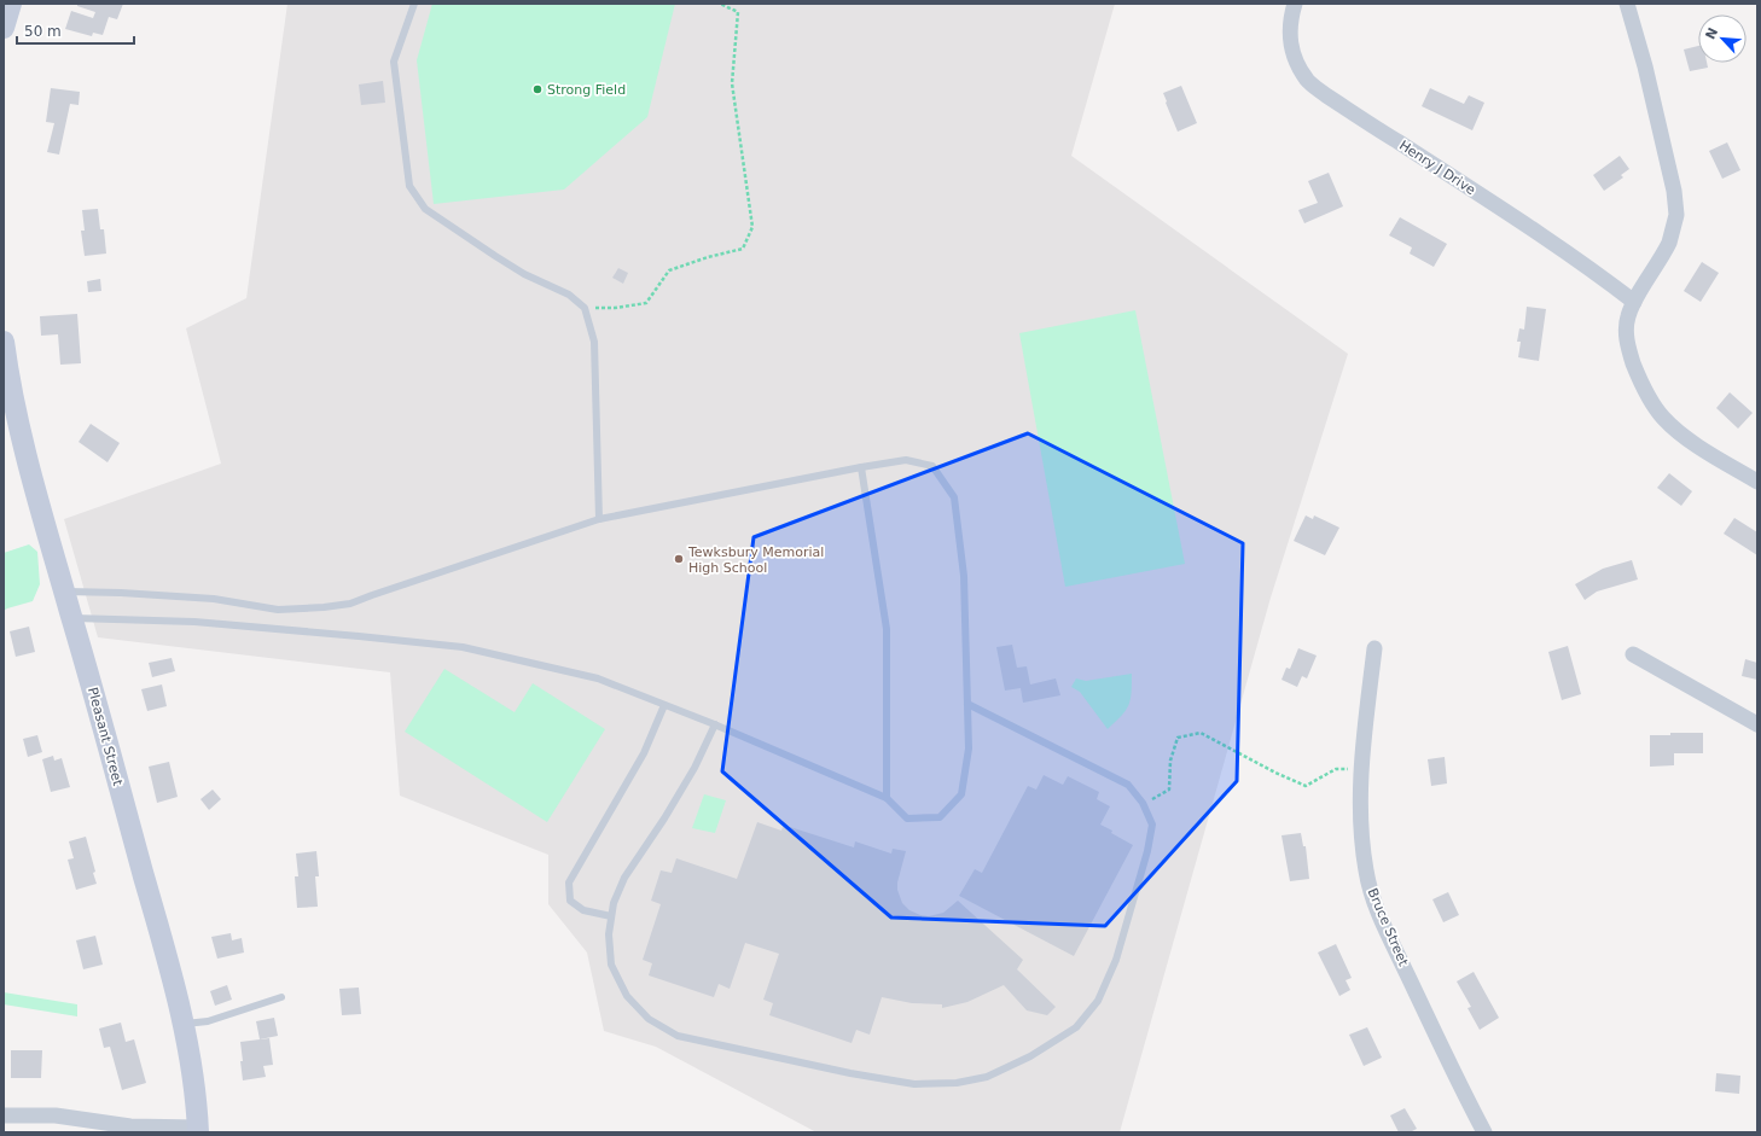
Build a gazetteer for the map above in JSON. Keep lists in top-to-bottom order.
{
  "streets": {
    "main road": ["Pleasant Street"],
    "street": ["Henry J Drive", "Bruce Street"]
  },
  "places": ["Strong Field", "Tewksbury Memorial High School"],
  "scale_bar": "50 m",
  "north": "top left"
}
